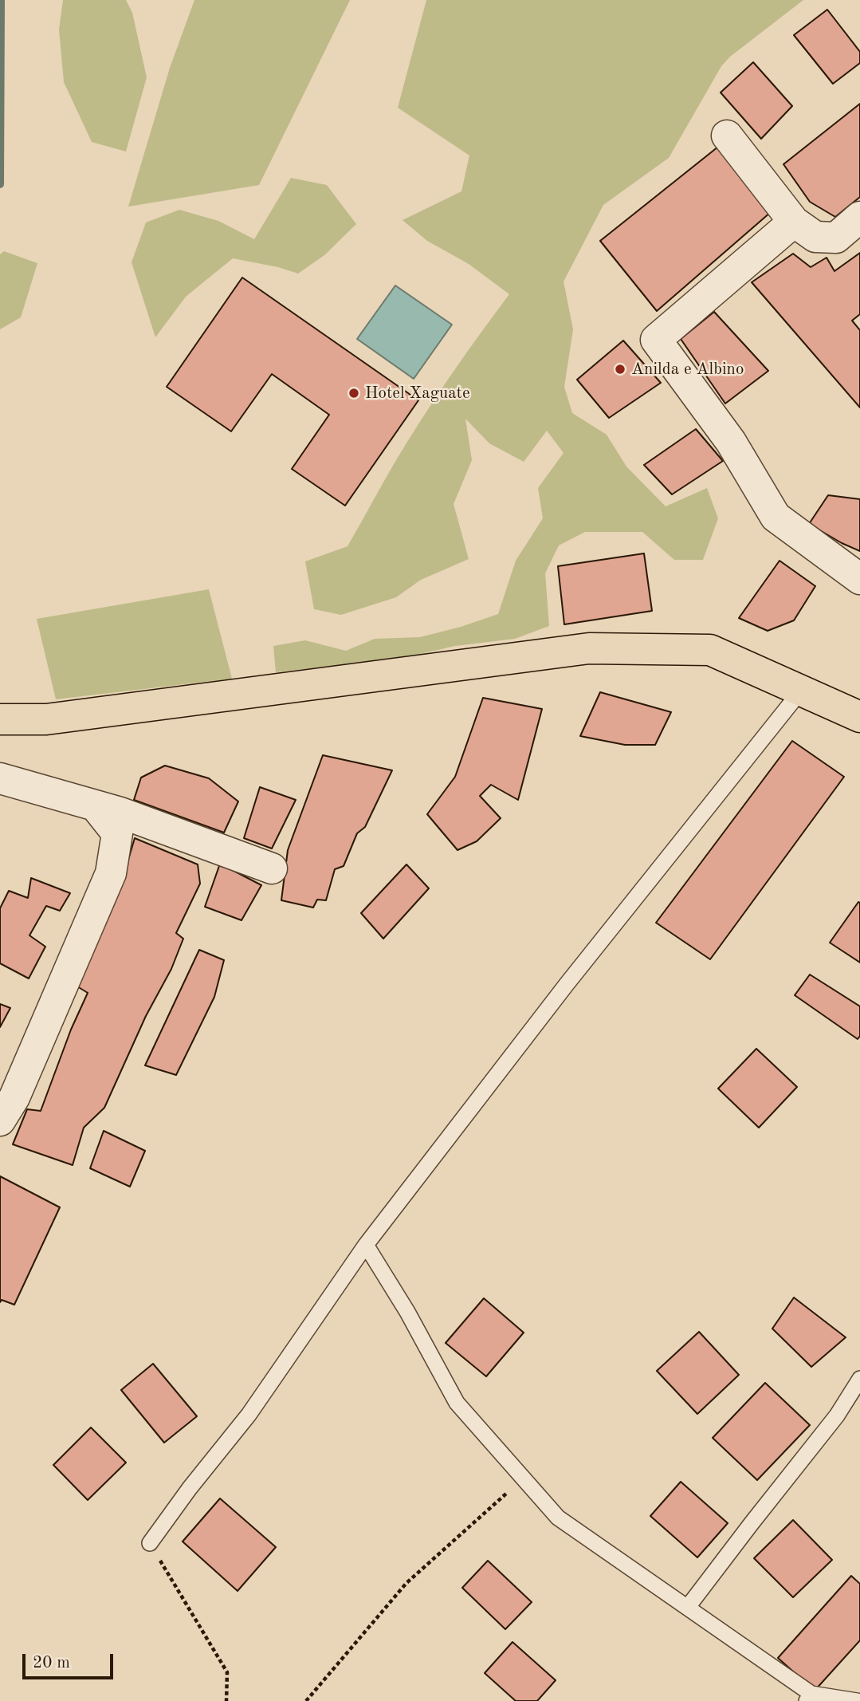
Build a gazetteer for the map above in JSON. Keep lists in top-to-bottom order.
{
  "places": ["Anilda e Albino", "Hotel Xaguate"],
  "scale_bar": "20 m"
}
